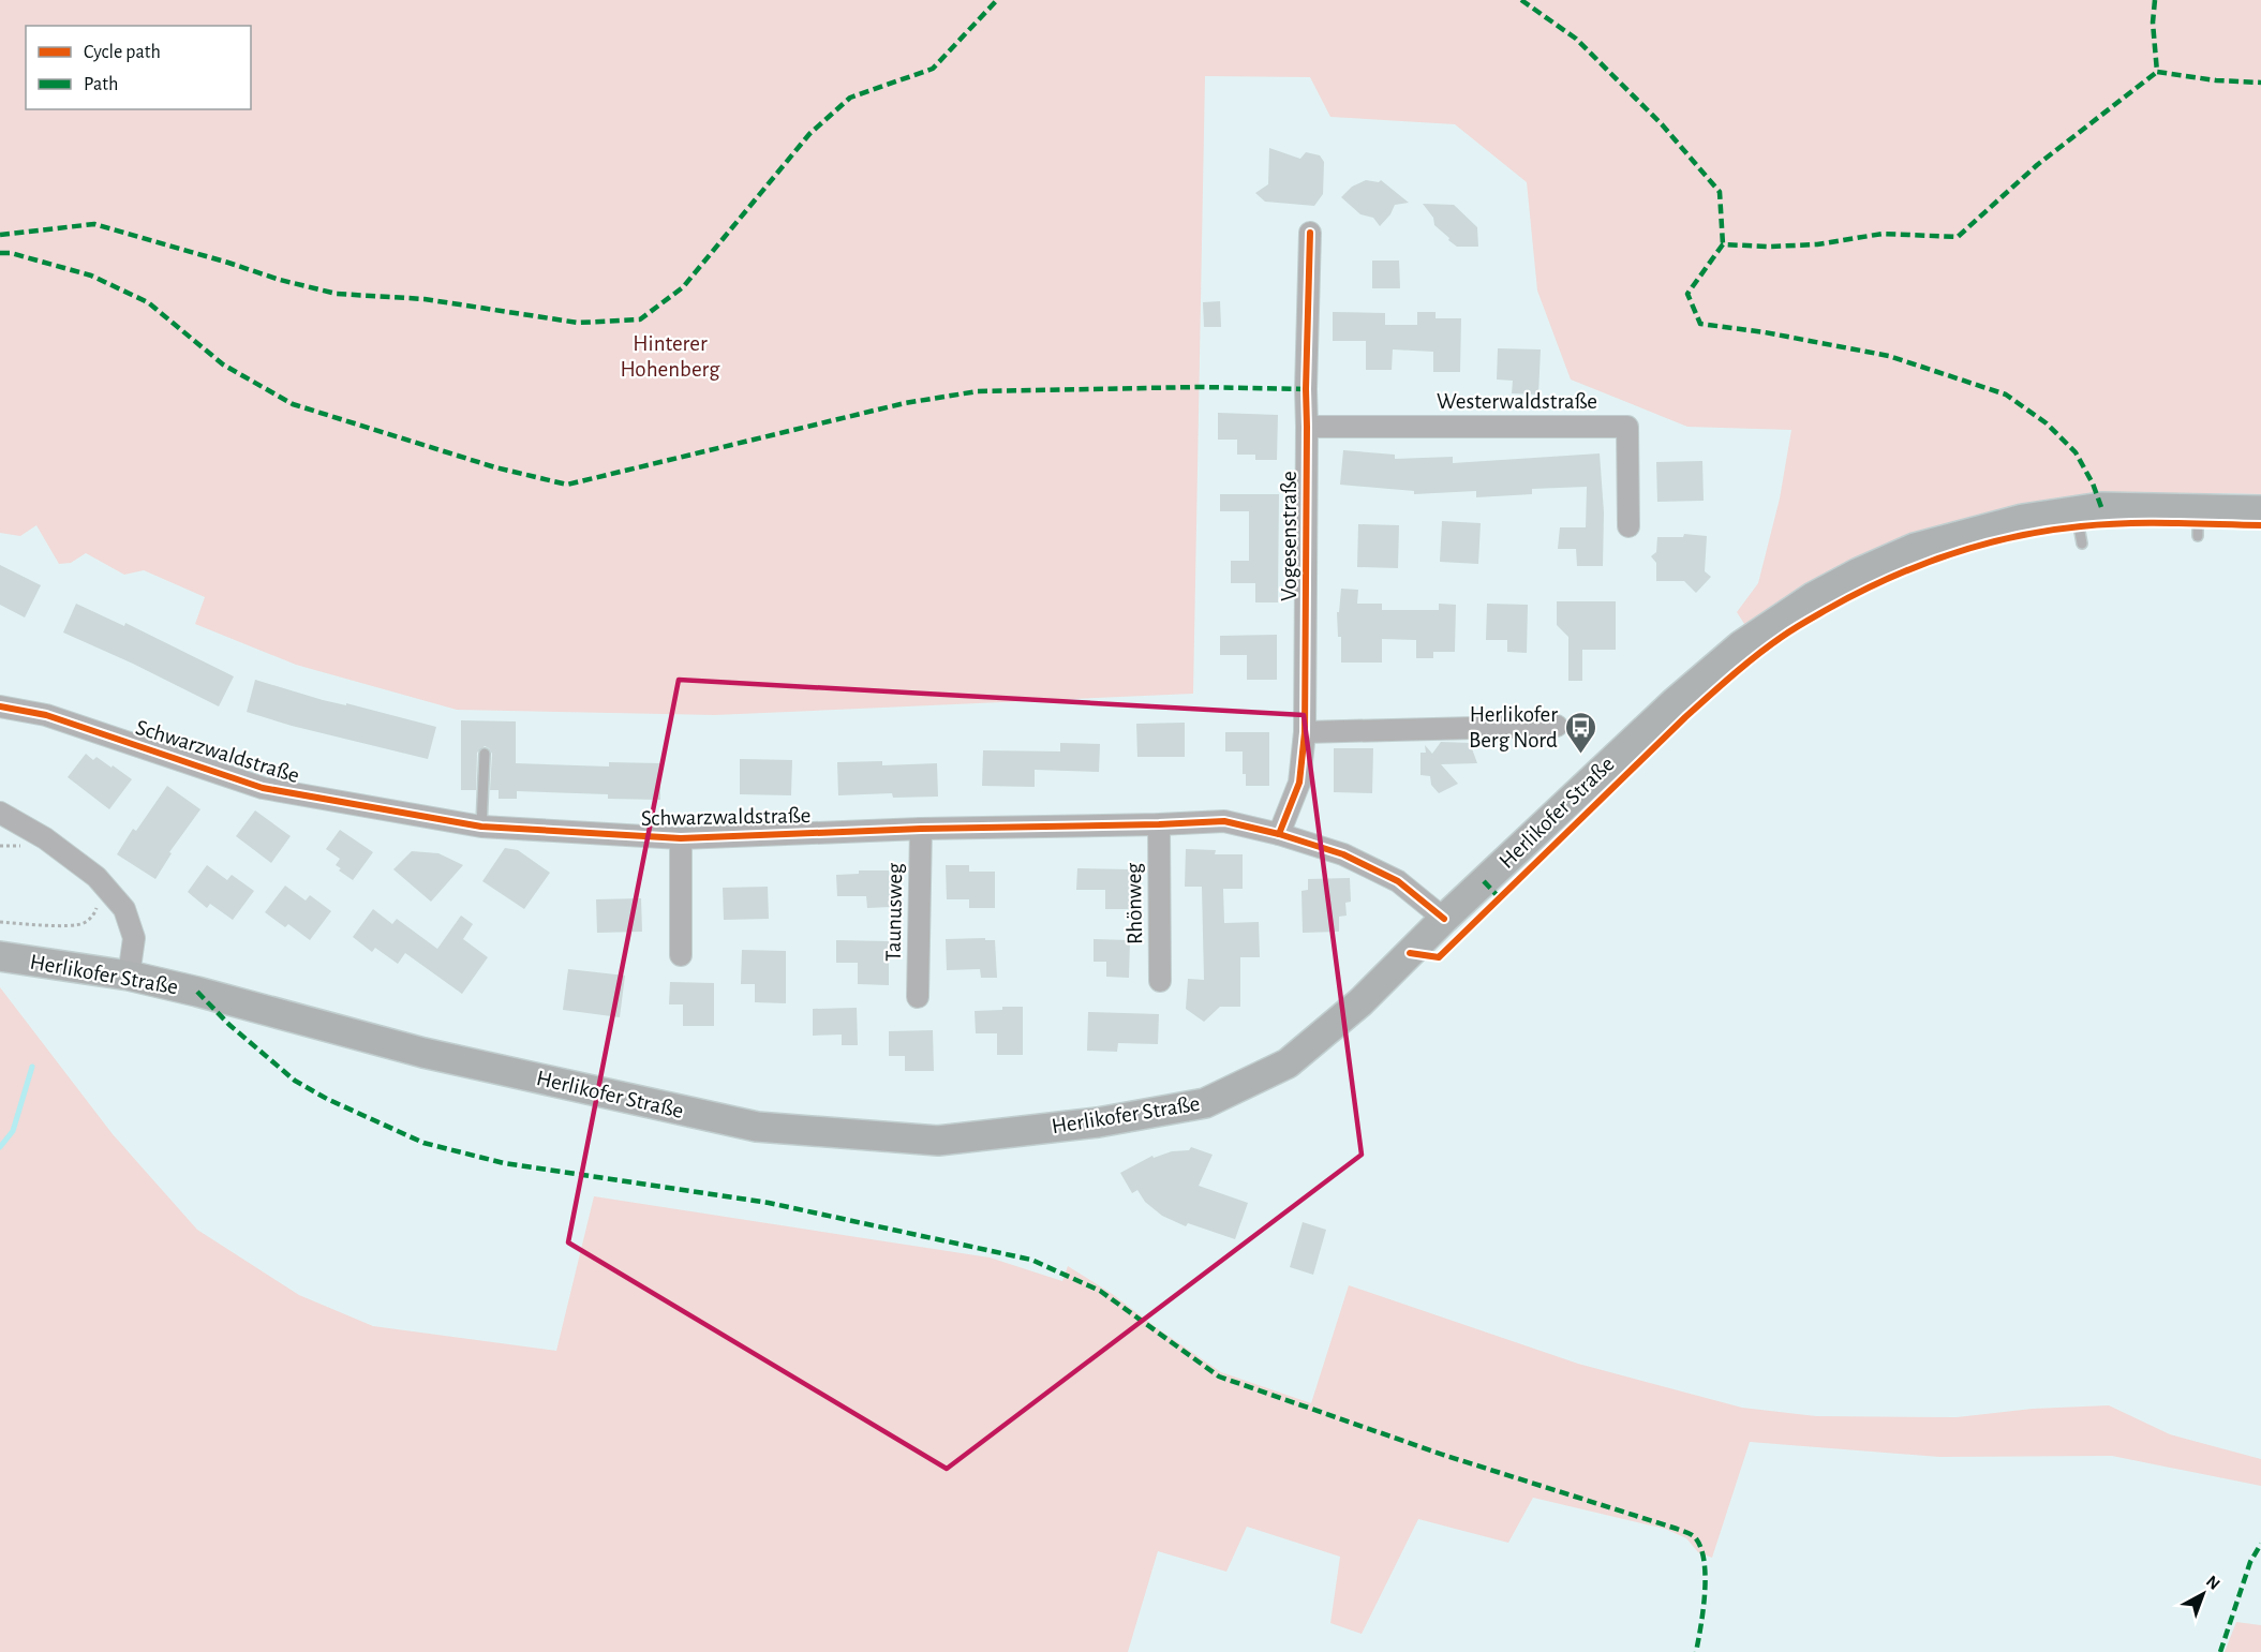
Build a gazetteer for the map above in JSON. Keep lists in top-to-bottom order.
{
  "streets": {
    "main road": ["Herlikofer Straße"],
    "street": [
      "Westerwaldstraße",
      "Vogesenstraße",
      "Schwarzwaldstraße",
      "Rhönweg",
      "Taunusweg"
    ]
  },
  "crossings": [
    ["Westerwaldstraße", "Vogesenstraße"],
    ["Vogesenstraße", "Schwarzwaldstraße"],
    ["Schwarzwaldstraße", "Herlikofer Straße"],
    ["Schwarzwaldstraße", "Rhönweg"],
    ["Schwarzwaldstraße", "Taunusweg"]
  ],
  "parks": ["Hinterer Hohenberg"],
  "places": {
    "bus stop": ["Herlikofer Berg Nord"]
  },
  "legend": ["Cycle path", "Path"],
  "north": "top right"
}
